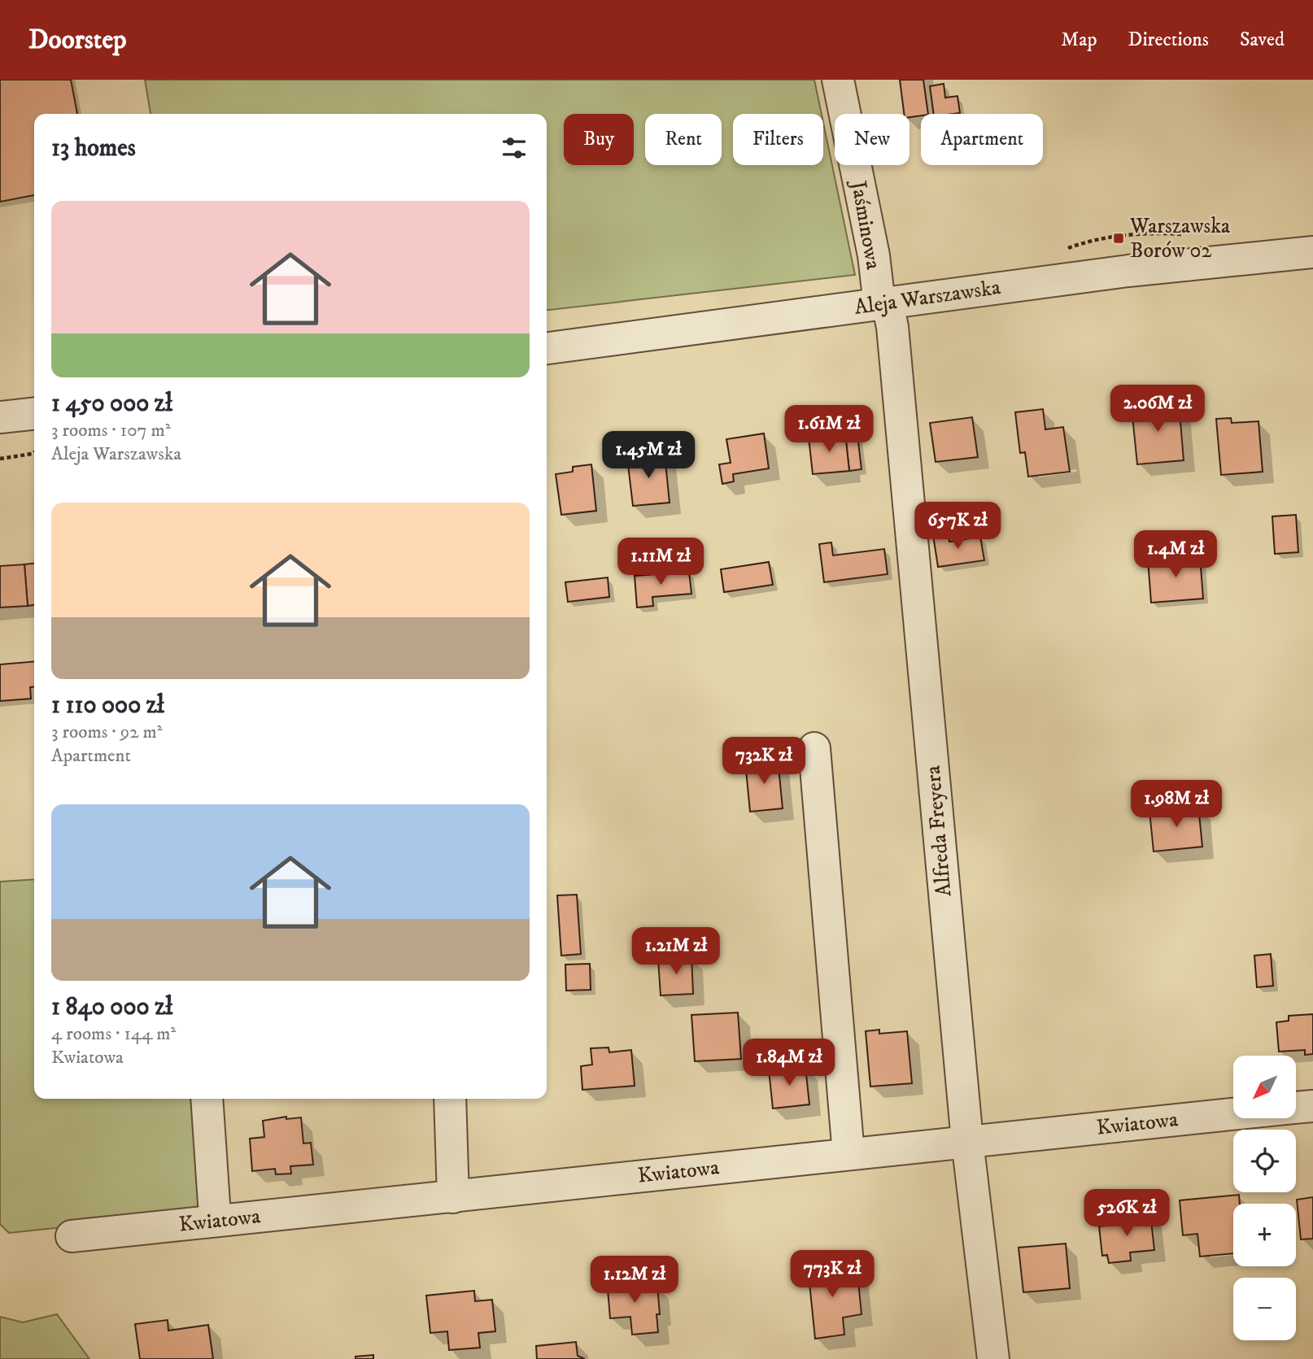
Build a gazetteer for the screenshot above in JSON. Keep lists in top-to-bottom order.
{
  "streets": {
    "street": [
      "Jaśminowa",
      "Aleja Warszawska",
      "Alfreda Freyera",
      "Kwiatowa"
    ]
  },
  "crossings": [
    ["Jaśminowa", "Aleja Warszawska"],
    ["Jaśminowa", "Alfreda Freyera"],
    ["Aleja Warszawska", "Alfreda Freyera"],
    ["Alfreda Freyera", "Kwiatowa"]
  ],
  "places": {
    "transit": ["Warszawska Borów 02"]
  },
  "north": "bottom left",
  "page": {
    "header": "Doorstep",
    "nav": ["Map", "Directions", "Saved"],
    "chip": [
      "Buy",
      "Rent",
      "Filters",
      "New",
      "Apartment"
    ],
    "heading": "13 homes",
    "list": [
      {
        "name": "1 450 000 zł",
        "note": "3 rooms · 107 m² · Aleja Warszawska"
      },
      {
        "name": "1 110 000 zł",
        "note": "3 rooms · 92 m² · Apartment"
      },
      {
        "name": "1 840 000 zł",
        "note": "4 rooms · 144 m² · Kwiatowa"
      }
    ],
    "price": [
      "2.06M zł",
      "1.61M zł",
      "1.45M zł",
      "657K zł",
      "1.4M zł",
      "1.11M zł",
      "732K zł",
      "1.98M zł",
      "1.21M zł",
      "1.84M zł",
      "526K zł",
      "773K zł",
      "1.12M zł"
    ],
    "map_buttons": ["+", "−"]
  }
}
